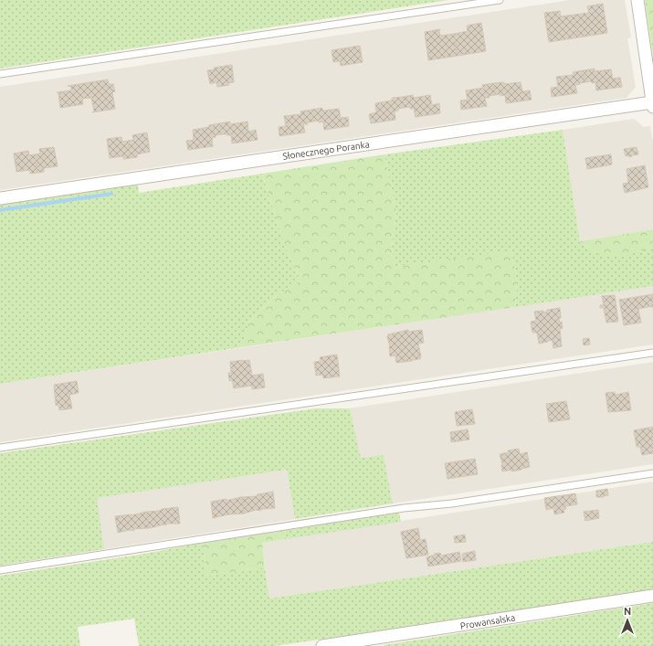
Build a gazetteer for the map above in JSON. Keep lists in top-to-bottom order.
{
  "streets": {
    "street": ["Słonecznego Poranka", "Prowansalska"]
  },
  "north": "top"
}
